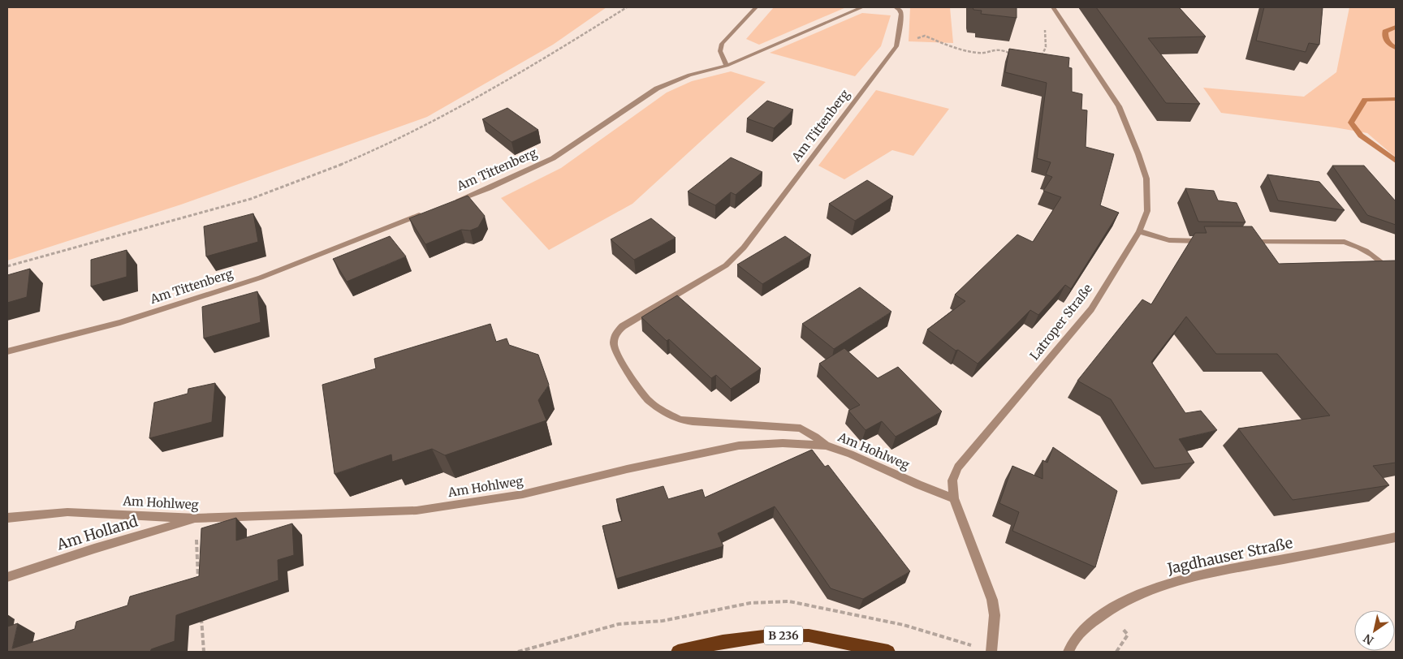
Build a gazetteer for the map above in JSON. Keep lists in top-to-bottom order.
{
  "streets": {
    "main road": ["B 236"],
    "street": [
      "Am Tittenberg",
      "Latroper Straße",
      "Am Hohlweg",
      "Am Holland",
      "Jagdhauser Straße"
    ]
  },
  "crossings": [
    ["Am Tittenberg", "Am Hohlweg"],
    ["Latroper Straße", "Am Hohlweg"],
    ["Am Hohlweg", "Am Holland"]
  ],
  "north": "bottom left"
}
